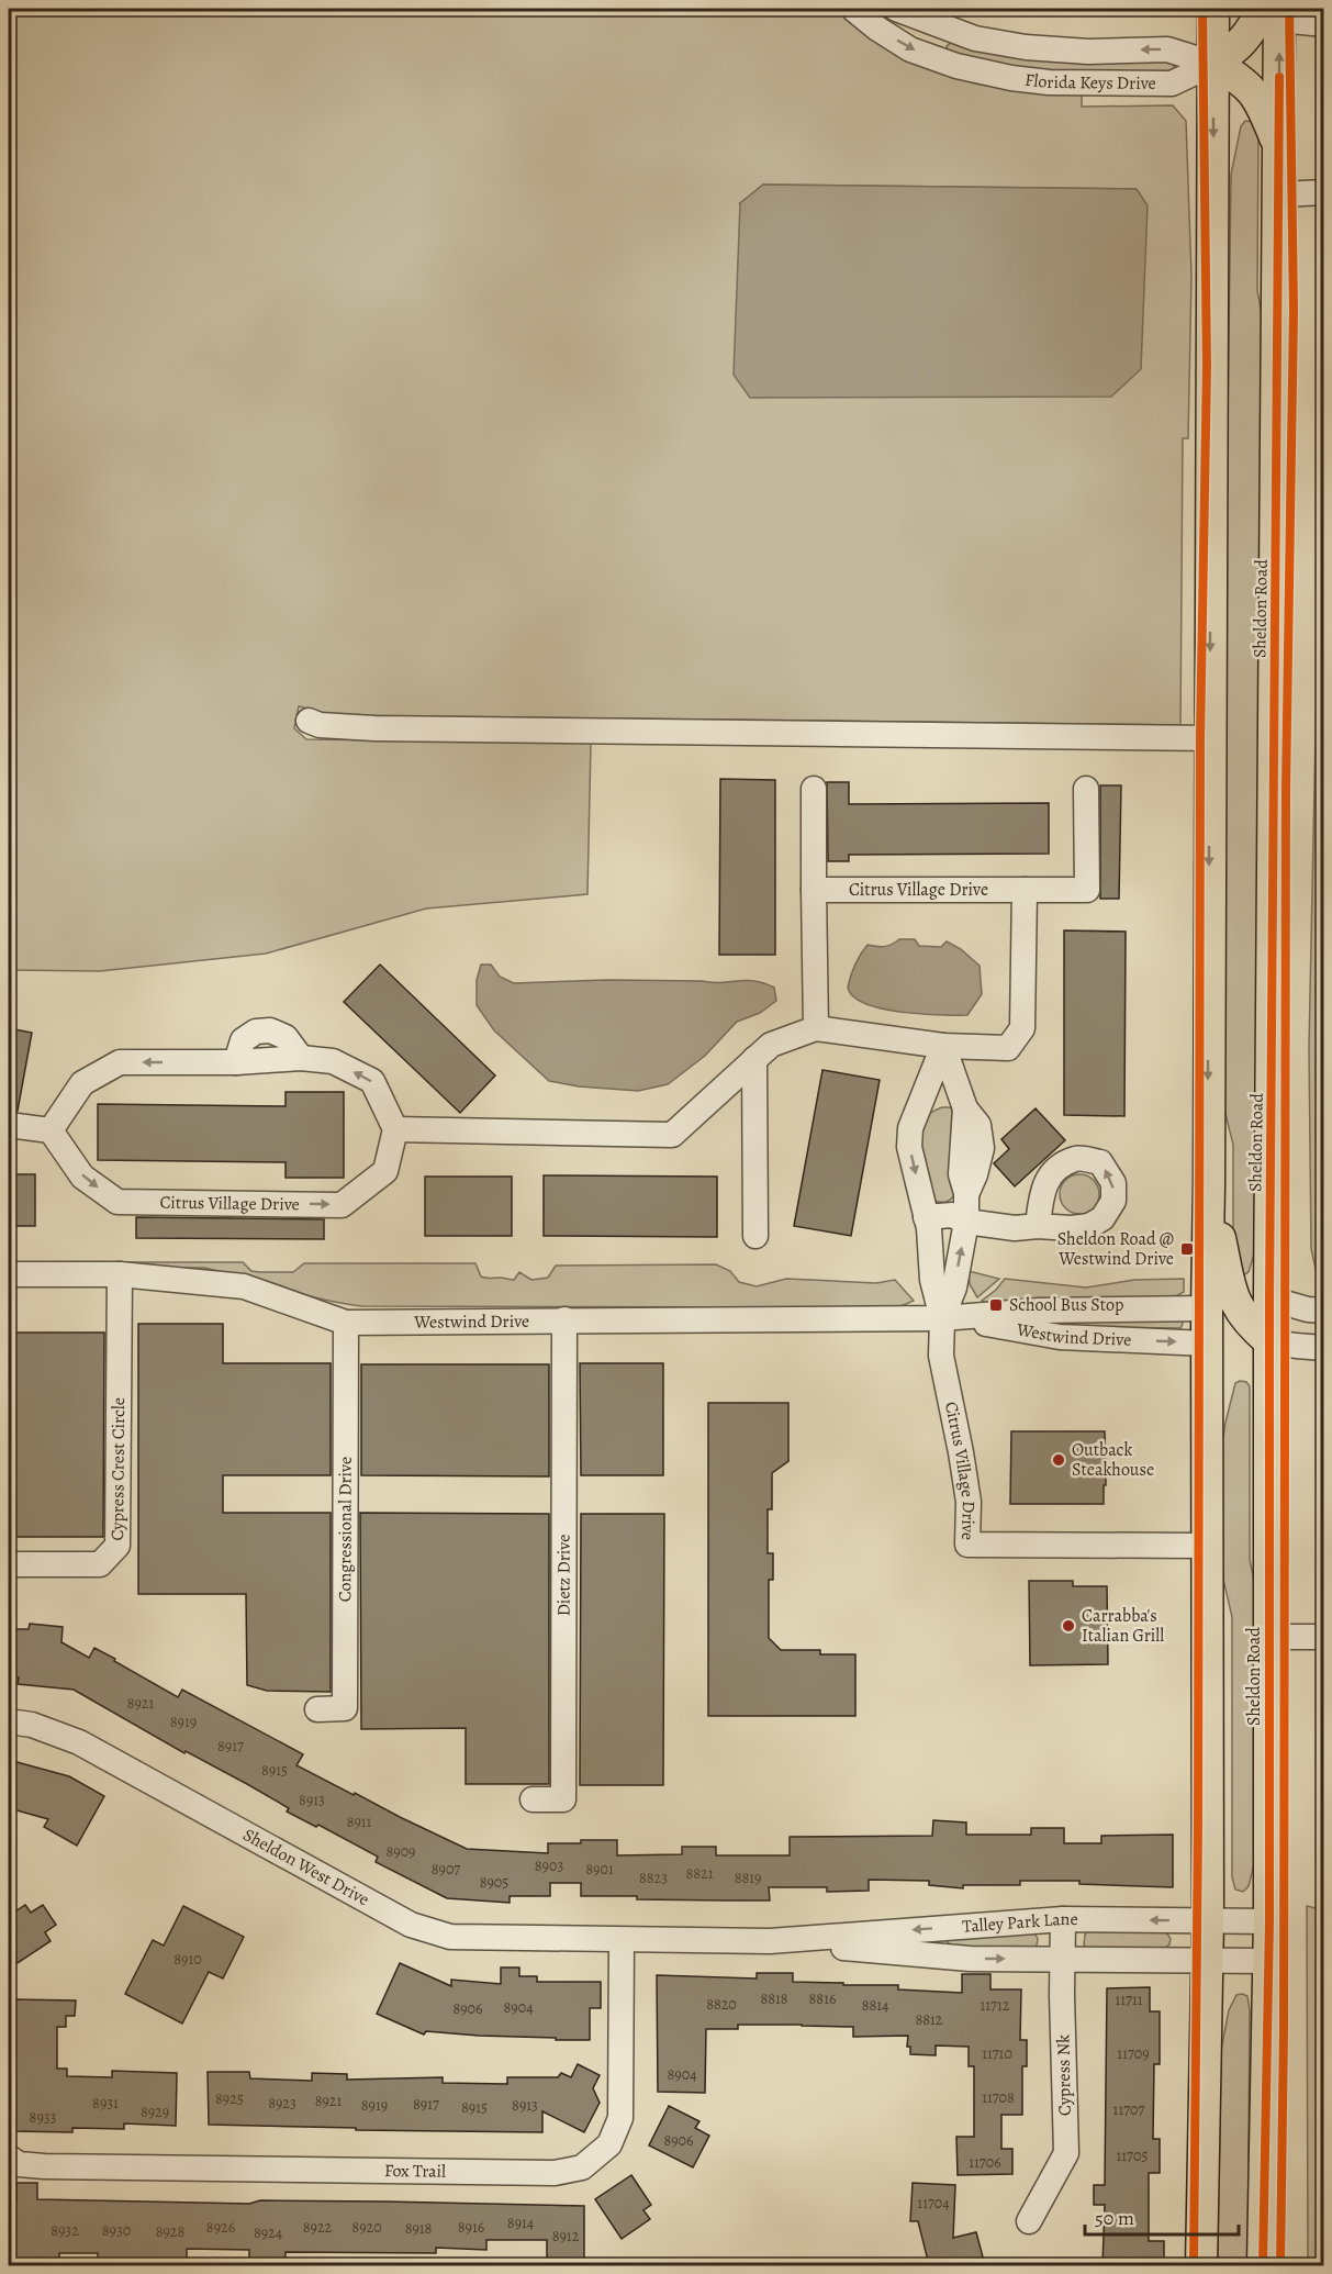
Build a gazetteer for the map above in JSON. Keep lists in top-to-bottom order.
{
  "streets": {
    "main road": ["Sheldon Road"],
    "street": [
      "Florida Keys Drive",
      "Citrus Village Drive",
      "Westwind Drive",
      "Cypress Crest Circle",
      "Congressional Drive",
      "Dietz Drive",
      "Sheldon West Drive",
      "Talley Park Lane",
      "Cypress Nk",
      "Fox Trail"
    ]
  },
  "crossings": [
    ["Sheldon Road", "Talley Park Lane"],
    ["Citrus Village Drive", "Westwind Drive"],
    ["Westwind Drive", "Cypress Crest Circle"],
    ["Westwind Drive", "Congressional Drive"],
    ["Westwind Drive", "Dietz Drive"],
    ["Sheldon West Drive", "Talley Park Lane"],
    ["Sheldon West Drive", "Fox Trail"],
    ["Talley Park Lane", "Cypress Nk"],
    ["Talley Park Lane", "Fox Trail"]
  ],
  "places": {
    "transit": ["Sheldon Road @ Westwind Drive", "School Bus Stop"],
    "other": ["Outback Steakhouse", "Carrabba's Italian Grill"]
  },
  "house_numbers": [
    "8921",
    "8919",
    "8917",
    "8915",
    "8913",
    "8911",
    "8909",
    "8903",
    "8907",
    "8901",
    "8821",
    "8823",
    "8819",
    "8905",
    "8910",
    "8818",
    "8816",
    "11711",
    "8820",
    "8814",
    "11712",
    "8904",
    "8906",
    "8812",
    "11710",
    "11709",
    "8904",
    "11708",
    "8925",
    "8921",
    "8931",
    "8923",
    "8917",
    "8919",
    "8913",
    "8915",
    "11707",
    "8929",
    "8933",
    "8906",
    "11705",
    "11706",
    "11704",
    "8914",
    "8926",
    "8922",
    "8920",
    "8916",
    "8918",
    "8932",
    "8930",
    "8928",
    "8924",
    "8912"
  ],
  "scale_bar": "50 m"
}
